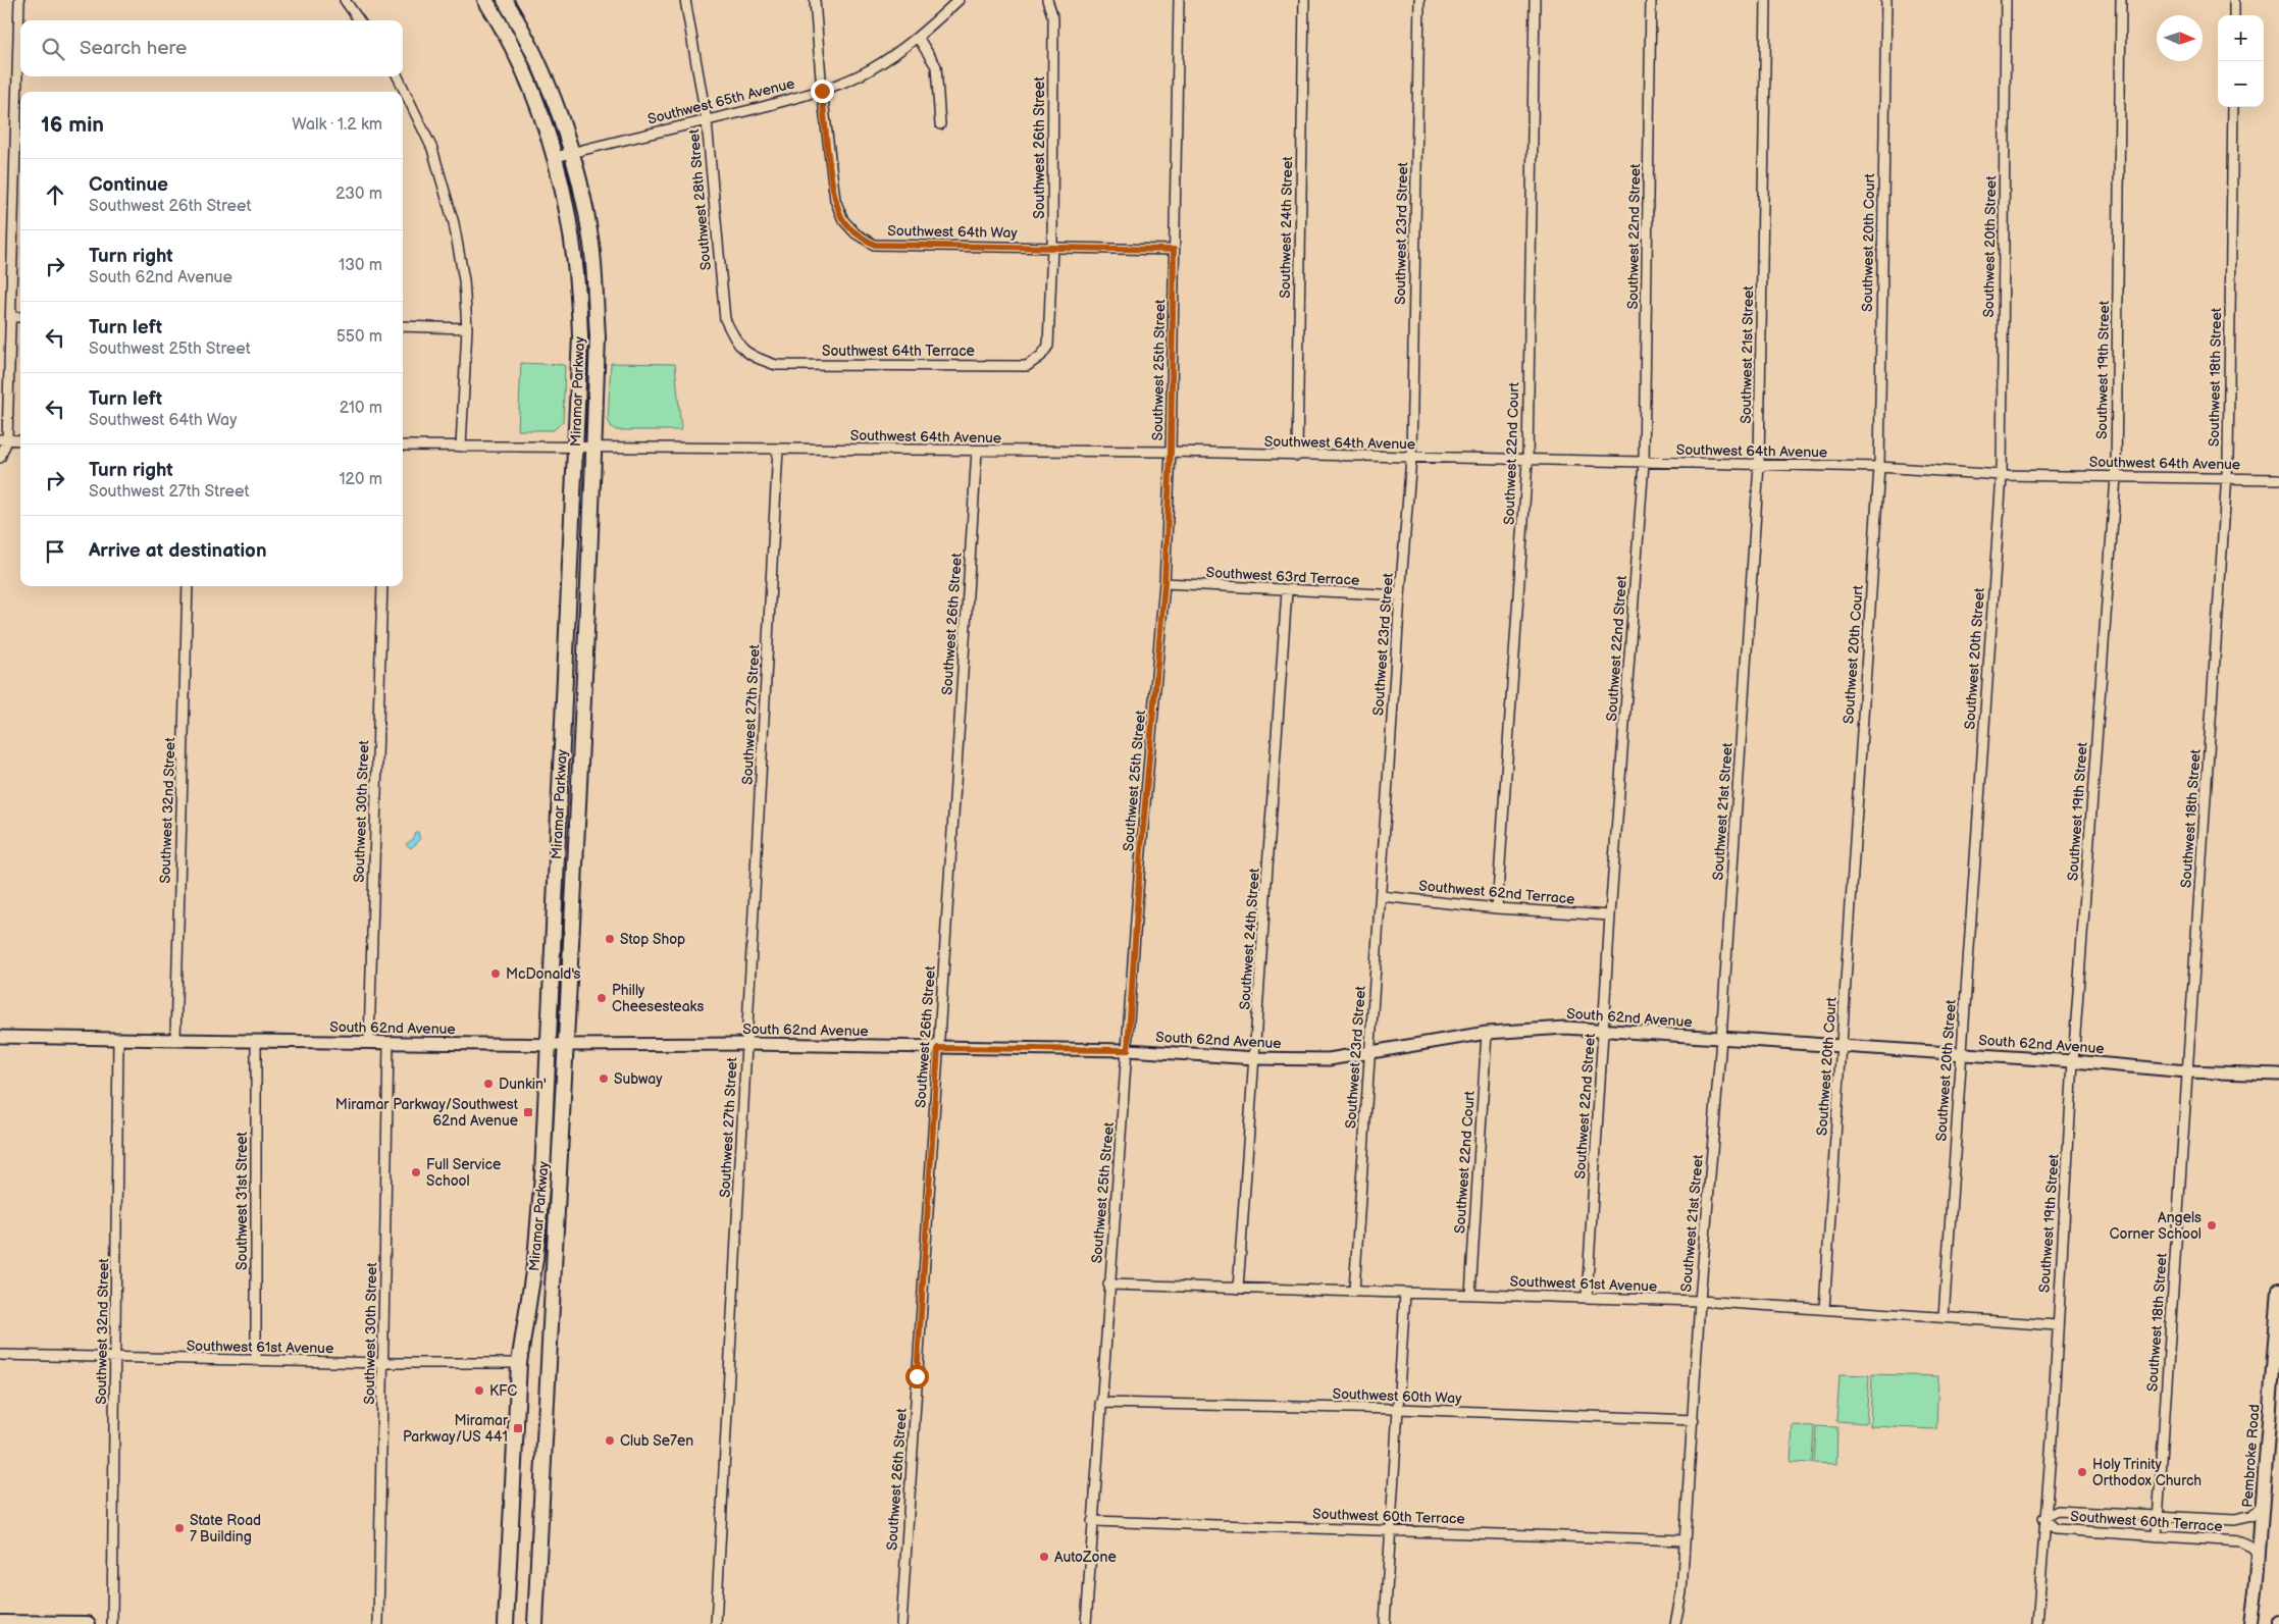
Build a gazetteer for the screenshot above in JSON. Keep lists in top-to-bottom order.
{
  "streets": {
    "main road": ["Miramar Parkway", "Pembroke Road"],
    "street": [
      "Southwest 65th Avenue",
      "Southwest 26th Street",
      "Southwest 28th Street",
      "Southwest 24th Street",
      "Southwest 64th Way",
      "Southwest 23rd Street",
      "Southwest 22nd Street",
      "Southwest 20th Court",
      "Southwest 20th Street",
      "Southwest 64th Terrace",
      "Southwest 21st Street",
      "Southwest 25th Street",
      "Southwest 19th Street",
      "Southwest 18th Street",
      "Southwest 64th Avenue",
      "Southwest 22nd Court",
      "Southwest 63rd Terrace",
      "Southwest 27th Street",
      "Southwest 32nd Street",
      "Southwest 30th Street",
      "Southwest 62nd Terrace",
      "South 62nd Avenue",
      "Southwest 31st Street",
      "Southwest 61st Avenue",
      "Southwest 60th Way",
      "Southwest 60th Terrace"
    ]
  },
  "crossings": [
    ["Southwest 65th Avenue", "Southwest 28th Street"],
    ["Southwest 65th Avenue", "Southwest 64th Way"],
    ["Southwest 65th Avenue", "Miramar Parkway"],
    ["Southwest 26th Street", "Southwest 64th Way"],
    ["Southwest 26th Street", "Southwest 64th Terrace"],
    ["Southwest 26th Street", "Southwest 64th Avenue"],
    ["Southwest 26th Street", "South 62nd Avenue"],
    ["Southwest 28th Street", "Southwest 64th Terrace"],
    ["Southwest 24th Street", "Southwest 64th Avenue"],
    ["Southwest 24th Street", "Southwest 63rd Terrace"],
    ["Southwest 24th Street", "South 62nd Avenue"],
    ["Southwest 24th Street", "Southwest 61st Avenue"],
    ["Southwest 64th Way", "Southwest 25th Street"],
    ["Southwest 23rd Street", "Southwest 64th Avenue"],
    ["Southwest 23rd Street", "Southwest 63rd Terrace"],
    ["Southwest 23rd Street", "Southwest 62nd Terrace"],
    ["Southwest 23rd Street", "South 62nd Avenue"],
    ["Southwest 23rd Street", "Southwest 61st Avenue"],
    ["Southwest 22nd Street", "Southwest 64th Avenue"],
    ["Southwest 22nd Street", "Southwest 62nd Terrace"],
    ["Southwest 22nd Street", "South 62nd Avenue"],
    ["Southwest 22nd Street", "Southwest 61st Avenue"],
    ["Southwest 20th Court", "Southwest 64th Avenue"],
    ["Southwest 20th Court", "South 62nd Avenue"],
    ["Southwest 20th Court", "Southwest 61st Avenue"],
    ["Southwest 20th Street", "Southwest 64th Avenue"],
    ["Southwest 20th Street", "South 62nd Avenue"],
    ["Southwest 20th Street", "Southwest 61st Avenue"],
    ["Southwest 21st Street", "Southwest 64th Avenue"],
    ["Southwest 21st Street", "South 62nd Avenue"],
    ["Southwest 21st Street", "Southwest 61st Avenue"],
    ["Southwest 21st Street", "Southwest 60th Way"],
    ["Southwest 21st Street", "Southwest 60th Terrace"],
    ["Southwest 25th Street", "Southwest 64th Avenue"],
    ["Southwest 25th Street", "Southwest 63rd Terrace"],
    ["Southwest 25th Street", "South 62nd Avenue"],
    ["Southwest 25th Street", "Southwest 61st Avenue"],
    ["Southwest 25th Street", "Southwest 60th Way"],
    ["Southwest 25th Street", "Southwest 60th Terrace"],
    ["Southwest 19th Street", "Southwest 64th Avenue"],
    ["Southwest 19th Street", "South 62nd Avenue"],
    ["Southwest 19th Street", "Southwest 61st Avenue"],
    ["Southwest 19th Street", "Southwest 60th Terrace"],
    ["Southwest 18th Street", "Southwest 64th Avenue"],
    ["Southwest 18th Street", "South 62nd Avenue"],
    ["Southwest 18th Street", "Southwest 60th Terrace"],
    ["Miramar Parkway", "Southwest 64th Avenue"],
    ["Miramar Parkway", "South 62nd Avenue"],
    ["Miramar Parkway", "Southwest 61st Avenue"],
    ["Southwest 64th Avenue", "Southwest 22nd Court"],
    ["Southwest 64th Avenue", "Southwest 27th Street"],
    ["Southwest 22nd Court", "Southwest 62nd Terrace"],
    ["Southwest 22nd Court", "South 62nd Avenue"],
    ["Southwest 22nd Court", "Southwest 61st Avenue"],
    ["Southwest 27th Street", "South 62nd Avenue"],
    ["Southwest 32nd Street", "South 62nd Avenue"],
    ["Southwest 32nd Street", "Southwest 61st Avenue"],
    ["Southwest 30th Street", "South 62nd Avenue"],
    ["Southwest 30th Street", "Southwest 61st Avenue"],
    ["South 62nd Avenue", "Southwest 31st Street"],
    ["Southwest 31st Street", "Southwest 61st Avenue"],
    ["Pembroke Road", "Southwest 60th Terrace"]
  ],
  "places": {
    "other": [
      "Stop Shop",
      "McDonald's",
      "Philly Cheesesteaks",
      "Subway",
      "Dunkin'",
      "Full Service School",
      "Angels Corner School",
      "KFC",
      "Club Se7en",
      "Holy Trinity Orthodox Church",
      "State Road 7 Building",
      "AutoZone"
    ],
    "transit": ["Miramar Parkway/Southwest 62nd Avenue", "Miramar Parkway/US 441"]
  },
  "north": "right",
  "page": {
    "map_buttons": ["+", "−"],
    "search": "Search here",
    "heading": ["16 min", "Walk · 1.2 km"],
    "list": [
      ["Continue", "Southwest 26th Street", "230 m"],
      ["Turn right", "South 62nd Avenue", "130 m"],
      ["Turn left", "Southwest 25th Street", "550 m"],
      ["Turn left", "Southwest 64th Way", "210 m"],
      ["Turn right", "Southwest 27th Street", "120 m"],
      "Arrive at destination"
    ]
  }
}
